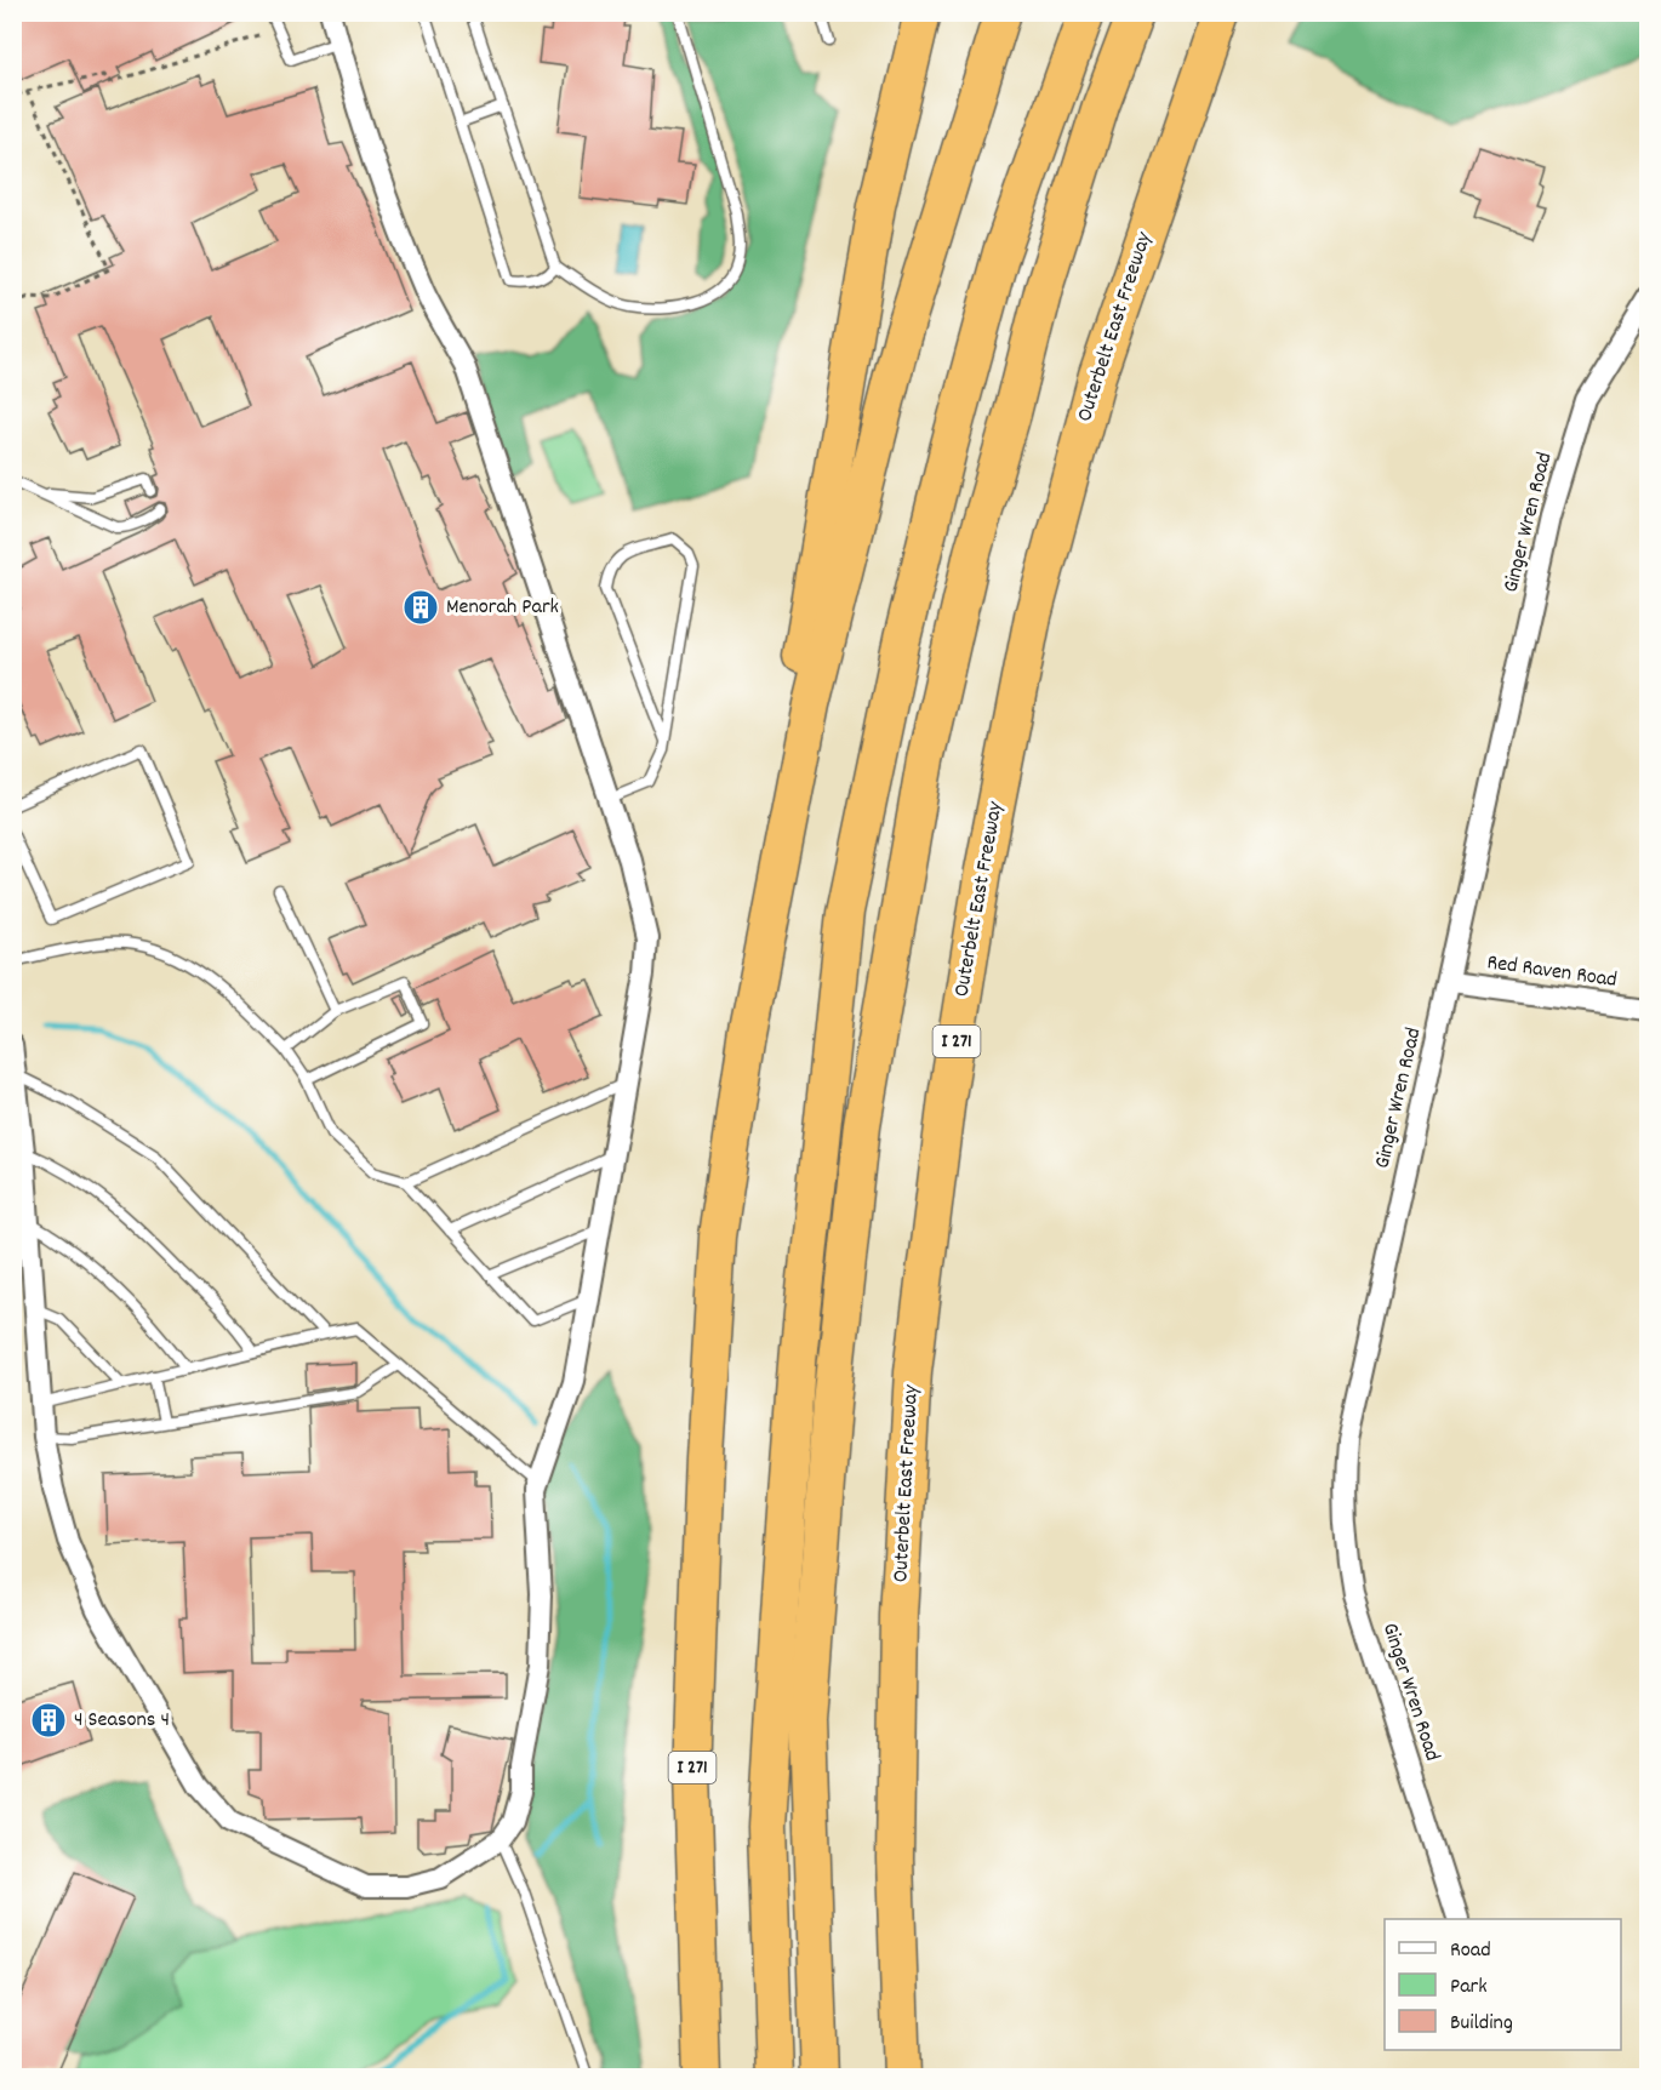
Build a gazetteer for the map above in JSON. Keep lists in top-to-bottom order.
{
  "streets": {
    "highway": ["Outerbelt East Freeway", "I 271"],
    "street": ["Ginger Wren Road", "Red Raven Road"]
  },
  "crossings": [
    ["Ginger Wren Road", "Red Raven Road"]
  ],
  "places": {
    "building": ["Menorah Park", "4 Seasons 4"]
  },
  "legend": ["Road", "Park", "Building"]
}
